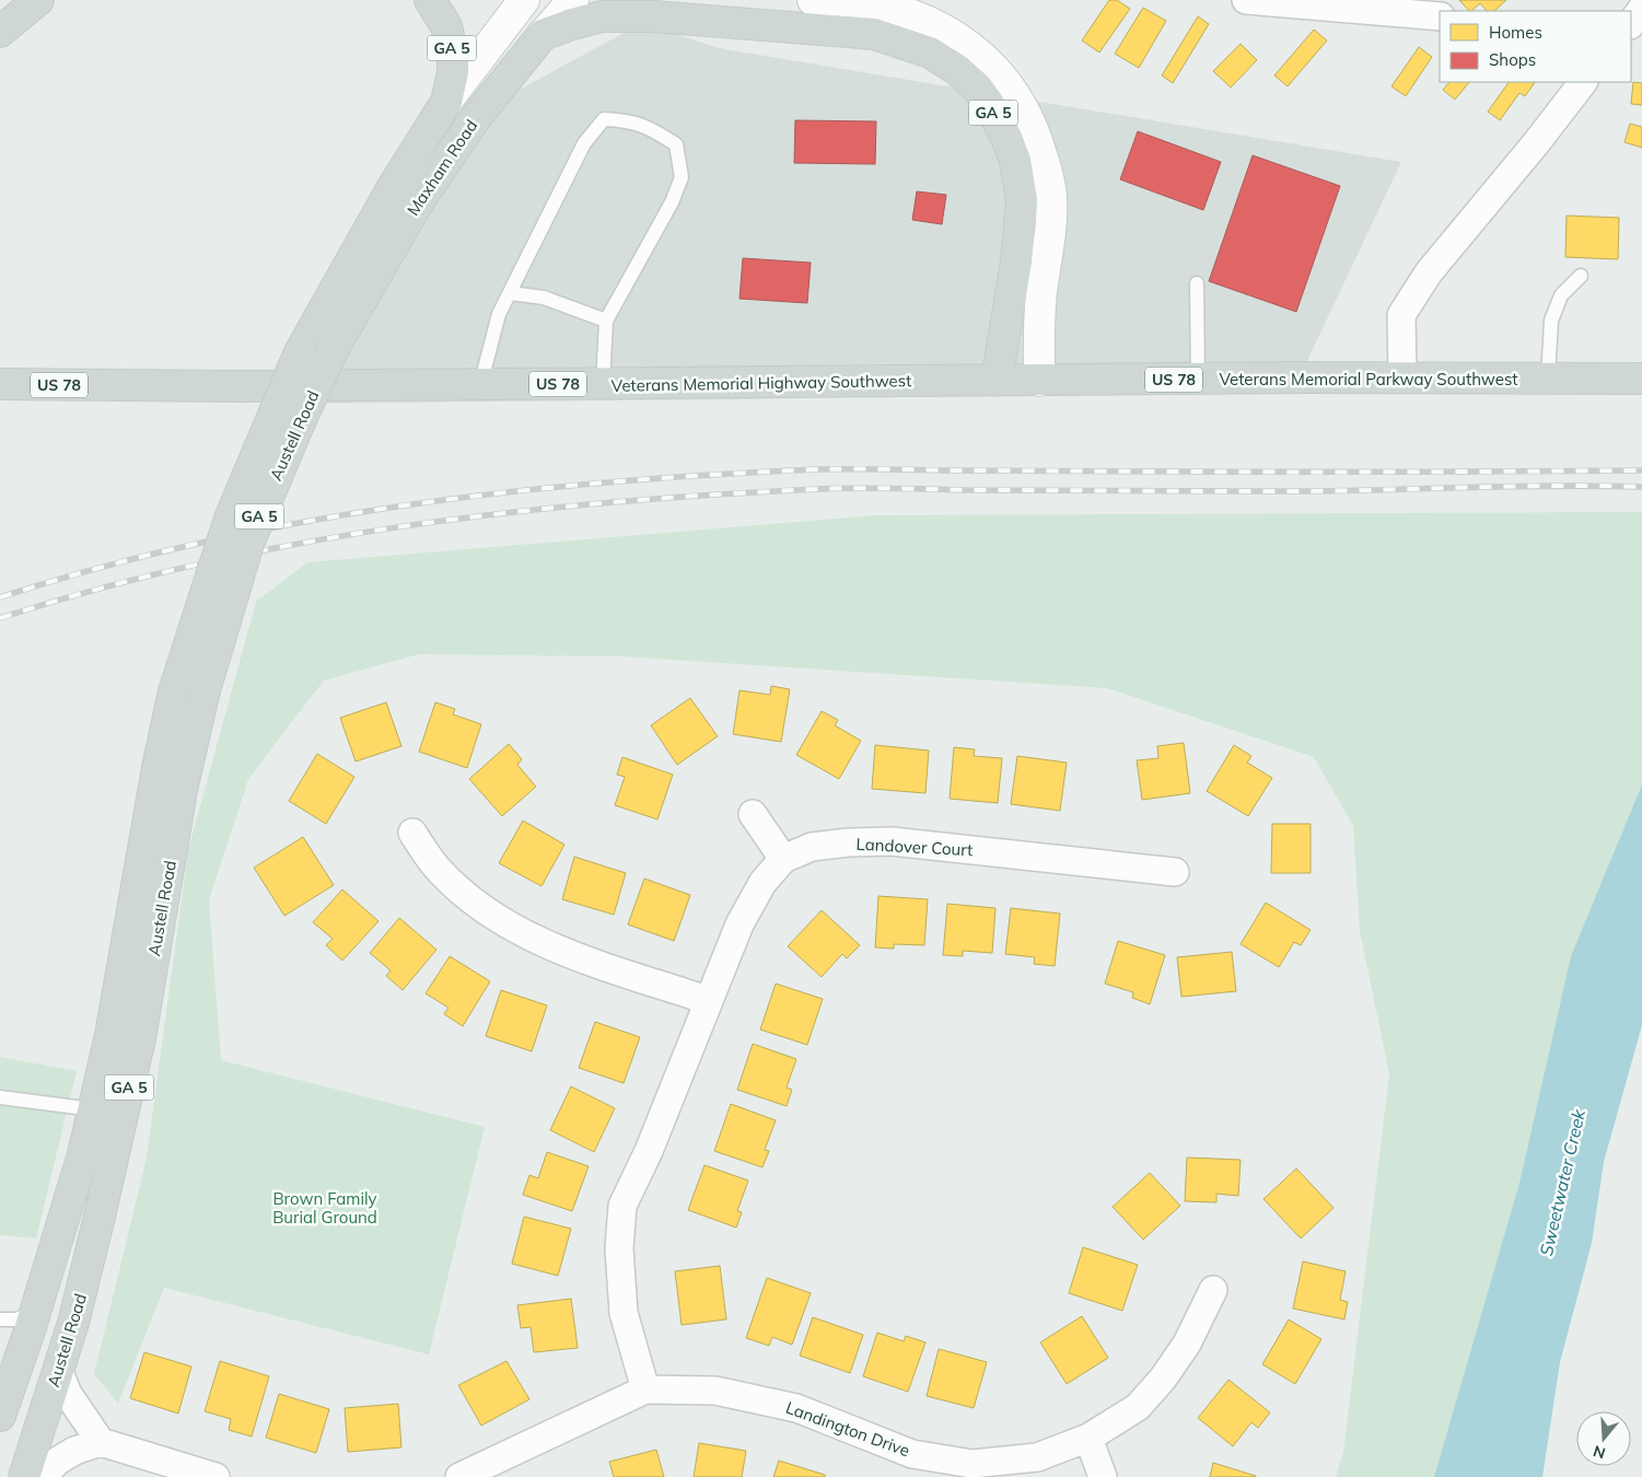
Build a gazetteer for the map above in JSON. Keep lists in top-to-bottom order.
{
  "streets": {
    "main road": [
      "GA 5",
      "Maxham Road",
      "Veterans Memorial Parkway Southwest",
      "US 78",
      "Veterans Memorial Highway Southwest",
      "Austell Road"
    ],
    "street": ["Landover Court", "Landington Drive"]
  },
  "crossings": [
    ["GA 5", "Maxham Road"],
    ["GA 5", "Veterans Memorial Parkway Southwest"],
    ["GA 5", "Veterans Memorial Highway Southwest"],
    ["Maxham Road", "Austell Road"],
    ["Veterans Memorial Parkway Southwest", "Veterans Memorial Highway Southwest"],
    ["Landover Court", "Landington Drive"]
  ],
  "water": ["Sweetwater Creek"],
  "parks": ["Brown Family Burial Ground"],
  "legend": ["Homes", "Shops"],
  "north": "bottom"
}
